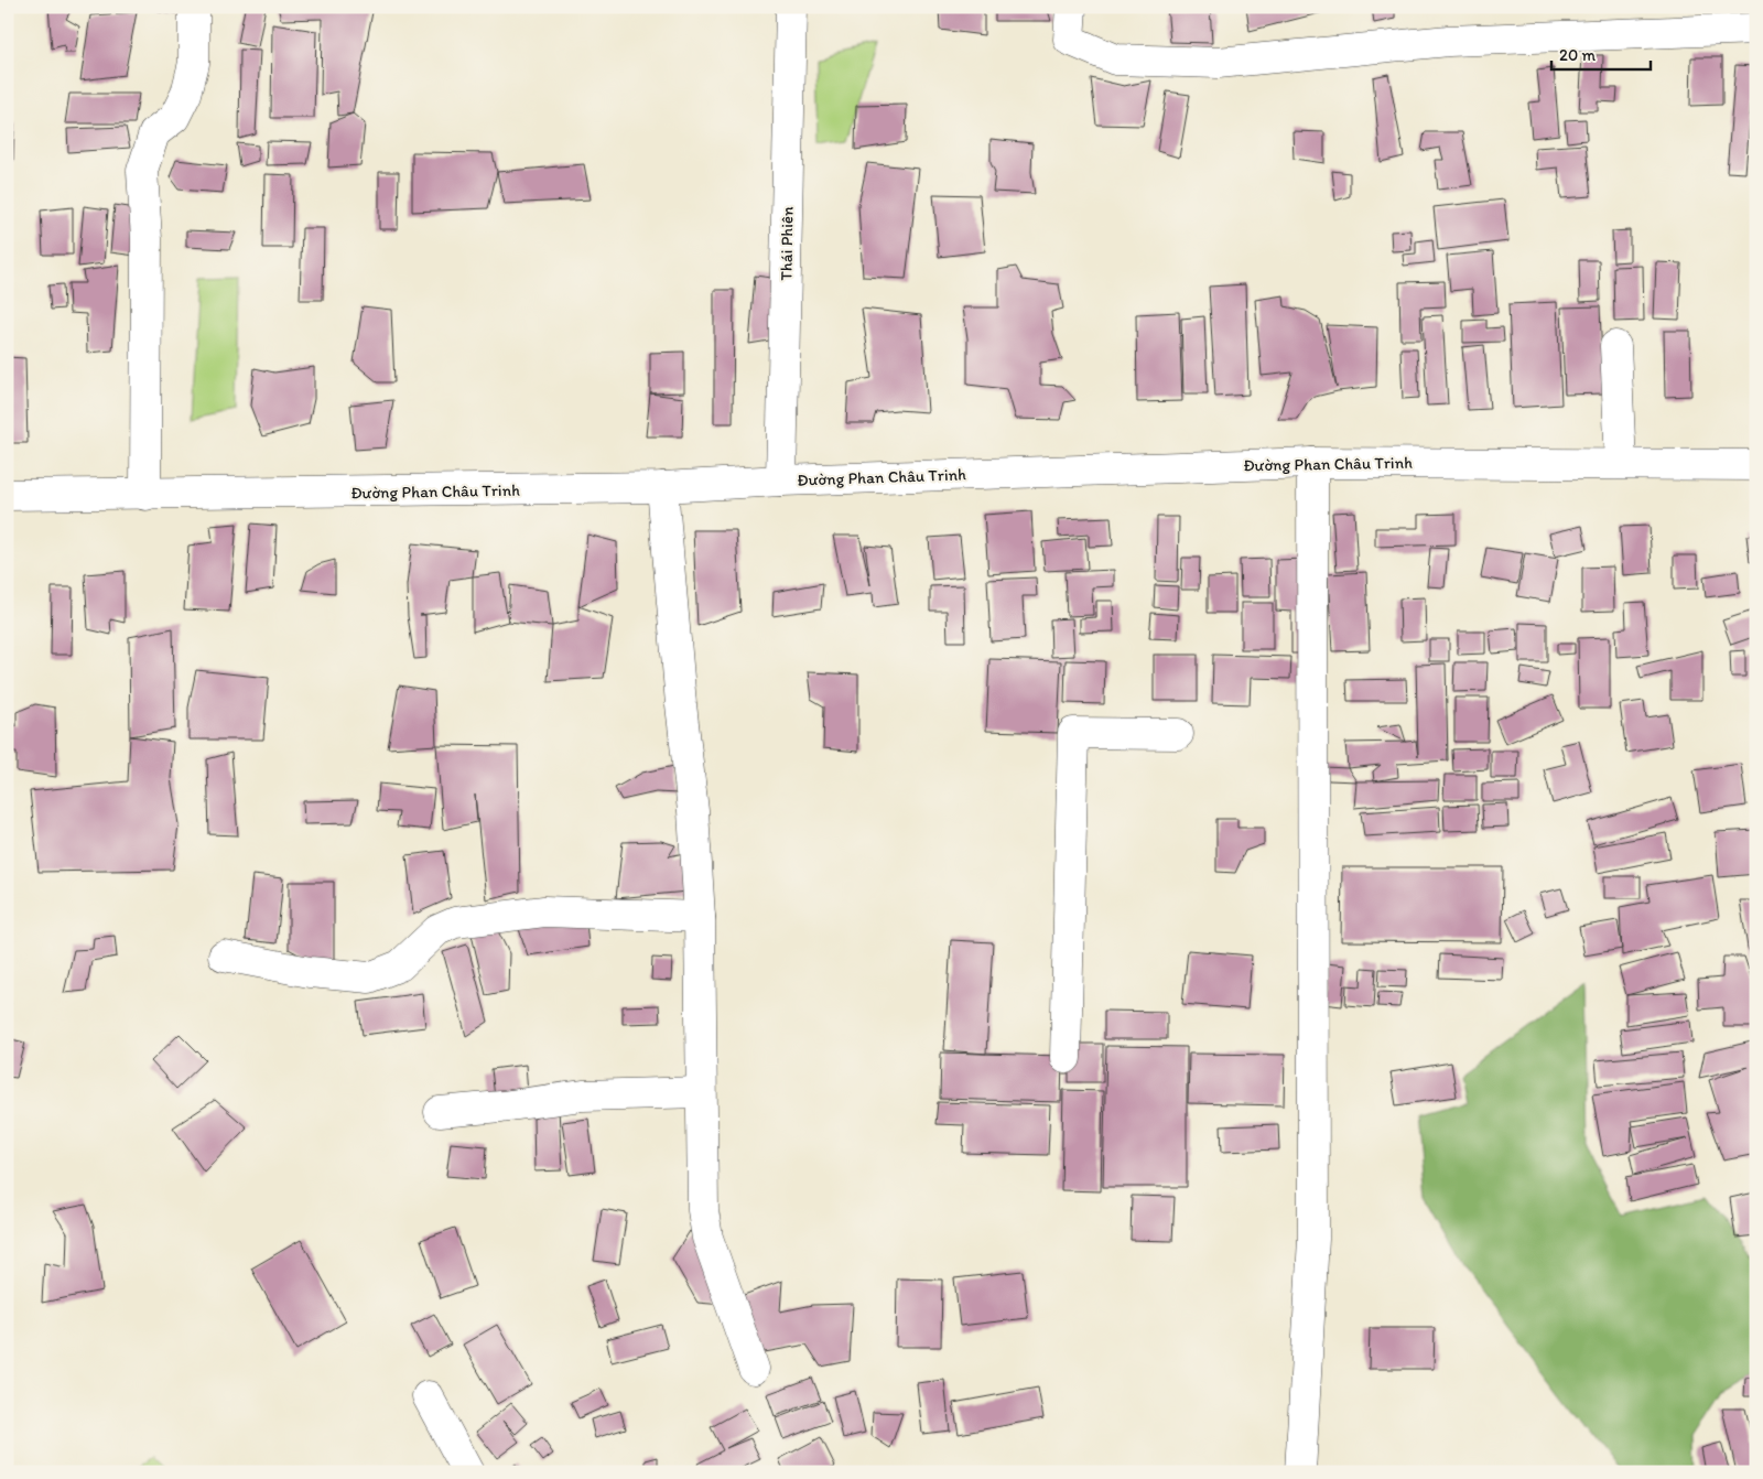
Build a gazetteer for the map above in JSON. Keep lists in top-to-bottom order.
{
  "streets": {
    "street": ["Thái Phiên", "Đường Phan Châu Trinh"]
  },
  "crossings": [
    ["Thái Phiên", "Đường Phan Châu Trinh"]
  ],
  "scale_bar": "20 m"
}
